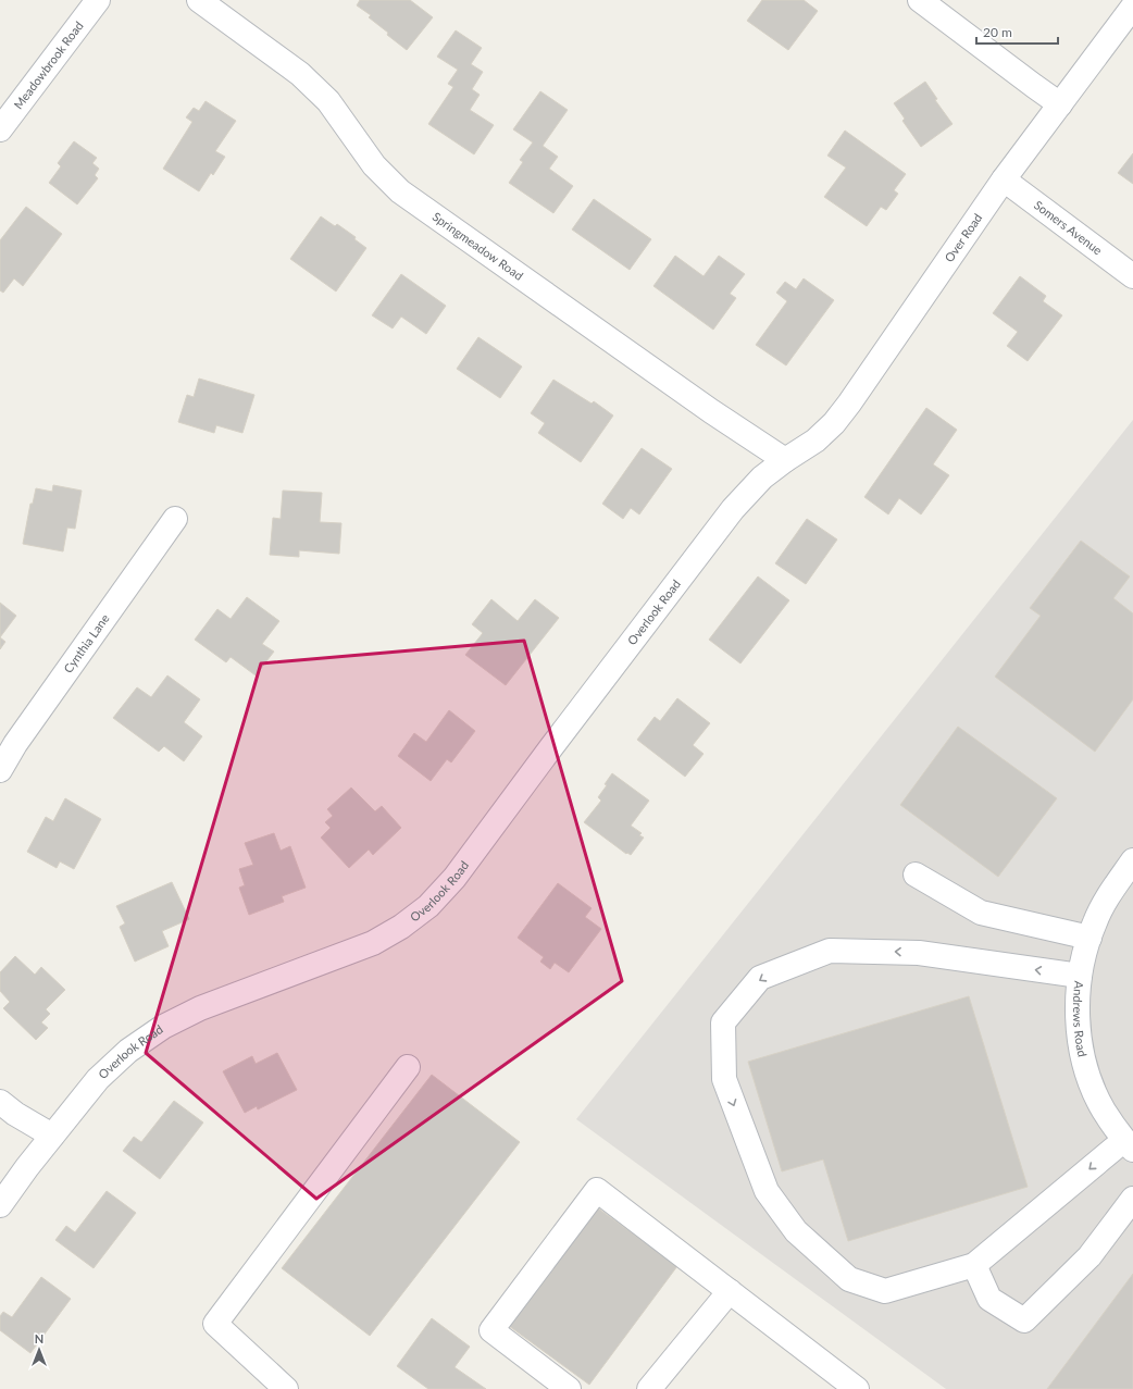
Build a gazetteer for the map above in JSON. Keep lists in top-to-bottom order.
{
  "streets": {
    "street": [
      "Meadowbrook Road",
      "Somers Avenue",
      "Over Road",
      "Springmeadow Road",
      "Overlook Road",
      "Cynthia Lane",
      "Andrews Road"
    ]
  },
  "crossings": [
    ["Somers Avenue", "Over Road"],
    ["Over Road", "Springmeadow Road"],
    ["Over Road", "Overlook Road"],
    ["Springmeadow Road", "Overlook Road"]
  ],
  "scale_bar": "20 m",
  "north": "top"
}
